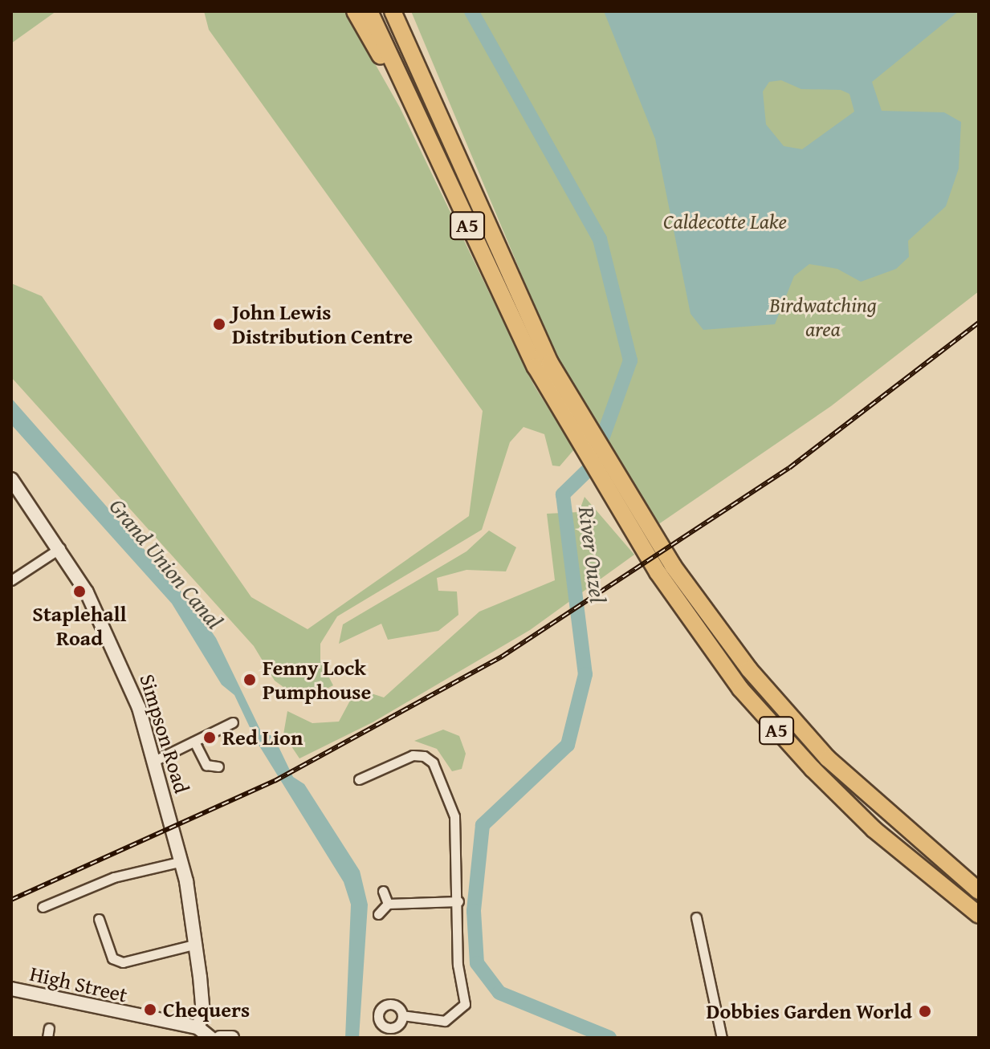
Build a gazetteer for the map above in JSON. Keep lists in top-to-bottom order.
{
  "streets": {
    "highway": ["A5"],
    "street": ["Simpson Road", "High Street"]
  },
  "crossings": [
    ["Simpson Road", "High Street"]
  ],
  "water": ["River Ouzel", "Grand Union Canal"],
  "parks": ["Caldecotte Lake", "Birdwatching area"],
  "places": [
    "John Lewis Distribution Centre",
    "Staplehall Road",
    "Fenny Lock Pumphouse",
    "Red Lion",
    "Chequers",
    "Dobbies Garden World"
  ]
}
